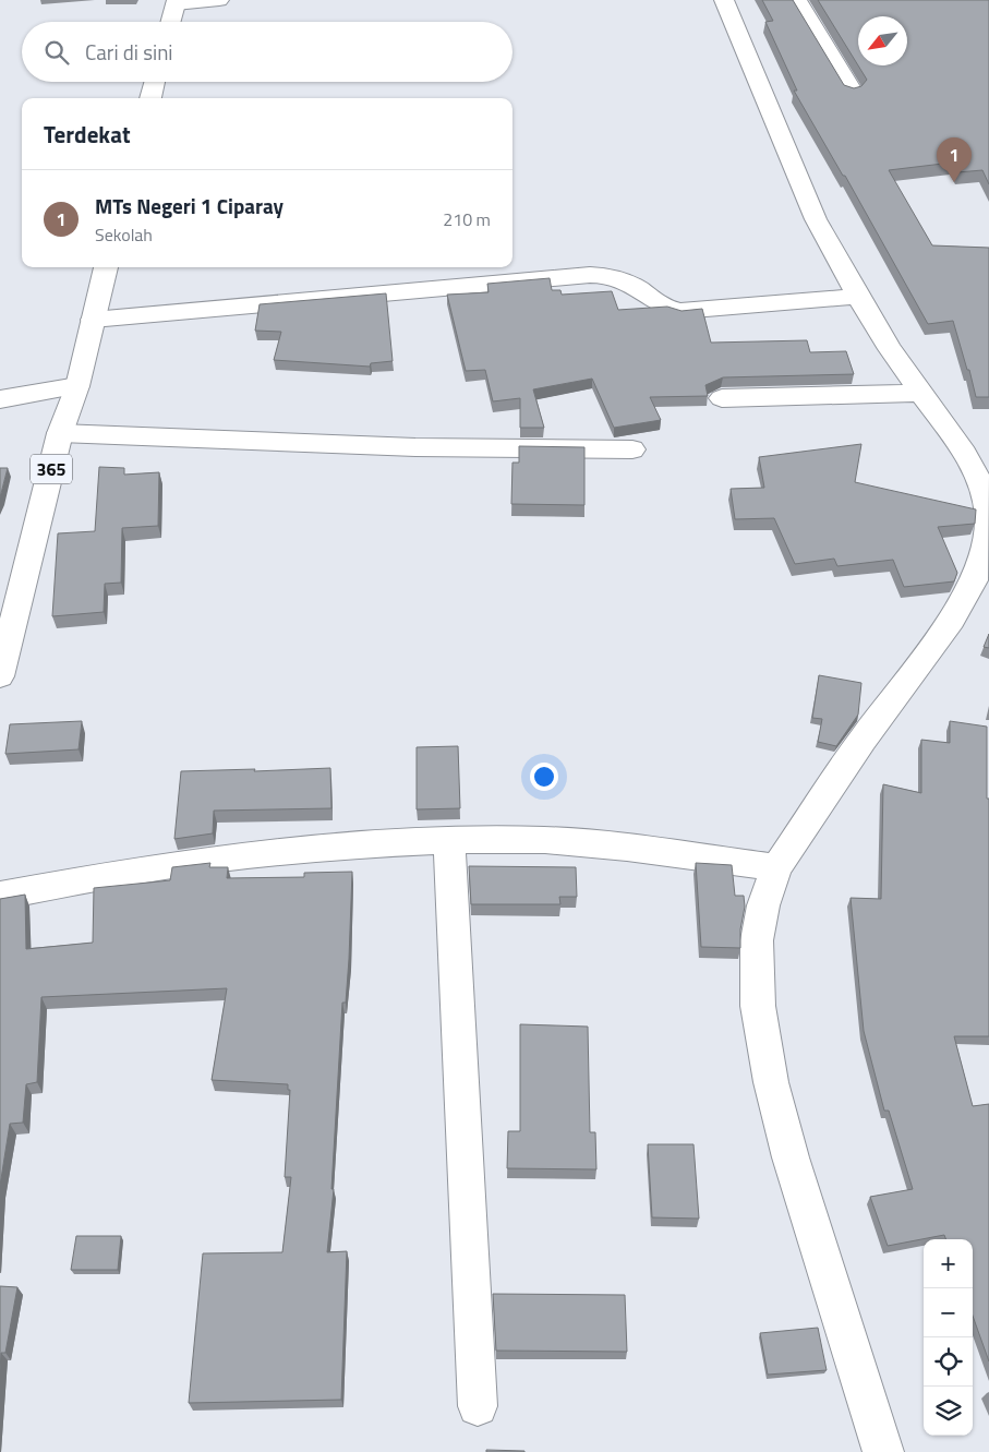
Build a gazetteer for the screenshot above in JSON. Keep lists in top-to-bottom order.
{
  "streets": {
    "street": ["365"]
  },
  "north": "bottom left",
  "page": {
    "search": "Cari di sini",
    "heading": "Terdekat",
    "pins": "1",
    "list": [
      {
        "mark": "1",
        "name": "MTs Negeri 1 Ciparay",
        "note": "Sekolah",
        "value": "210 m"
      }
    ],
    "map_buttons": ["+", "−"]
  }
}
